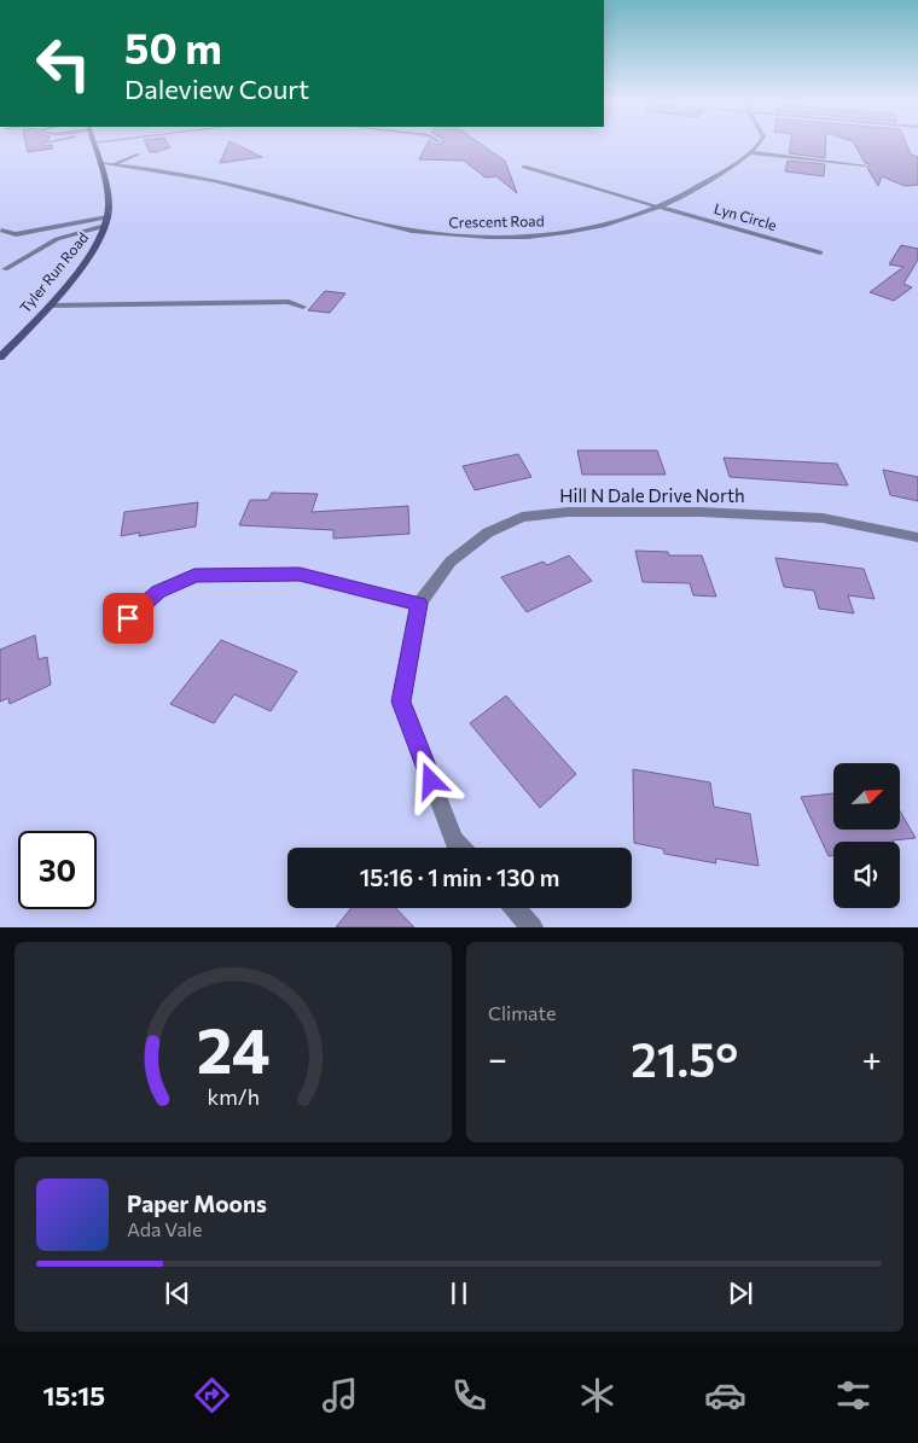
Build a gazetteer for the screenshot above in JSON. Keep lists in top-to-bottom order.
{
  "streets": {
    "street": [
      "Lyn Circle",
      "Crescent Road",
      "Tyler Run Road",
      "Hill N Dale Drive North"
    ]
  },
  "crossings": [
    ["Lyn Circle", "Crescent Road"]
  ],
  "north": "top right",
  "page": {
    "turn": ["50 m", "Daleview Court"],
    "limit": "30",
    "trip": "15:16 · 1 min · 130 m",
    "tile": "Climate",
    "heat": ["−", "21.5°", "+"],
    "song": ["Paper Moons", "Ada Vale"],
    "tabs": "15:15",
    "gauge": ["24", "km/h"]
  }
}
